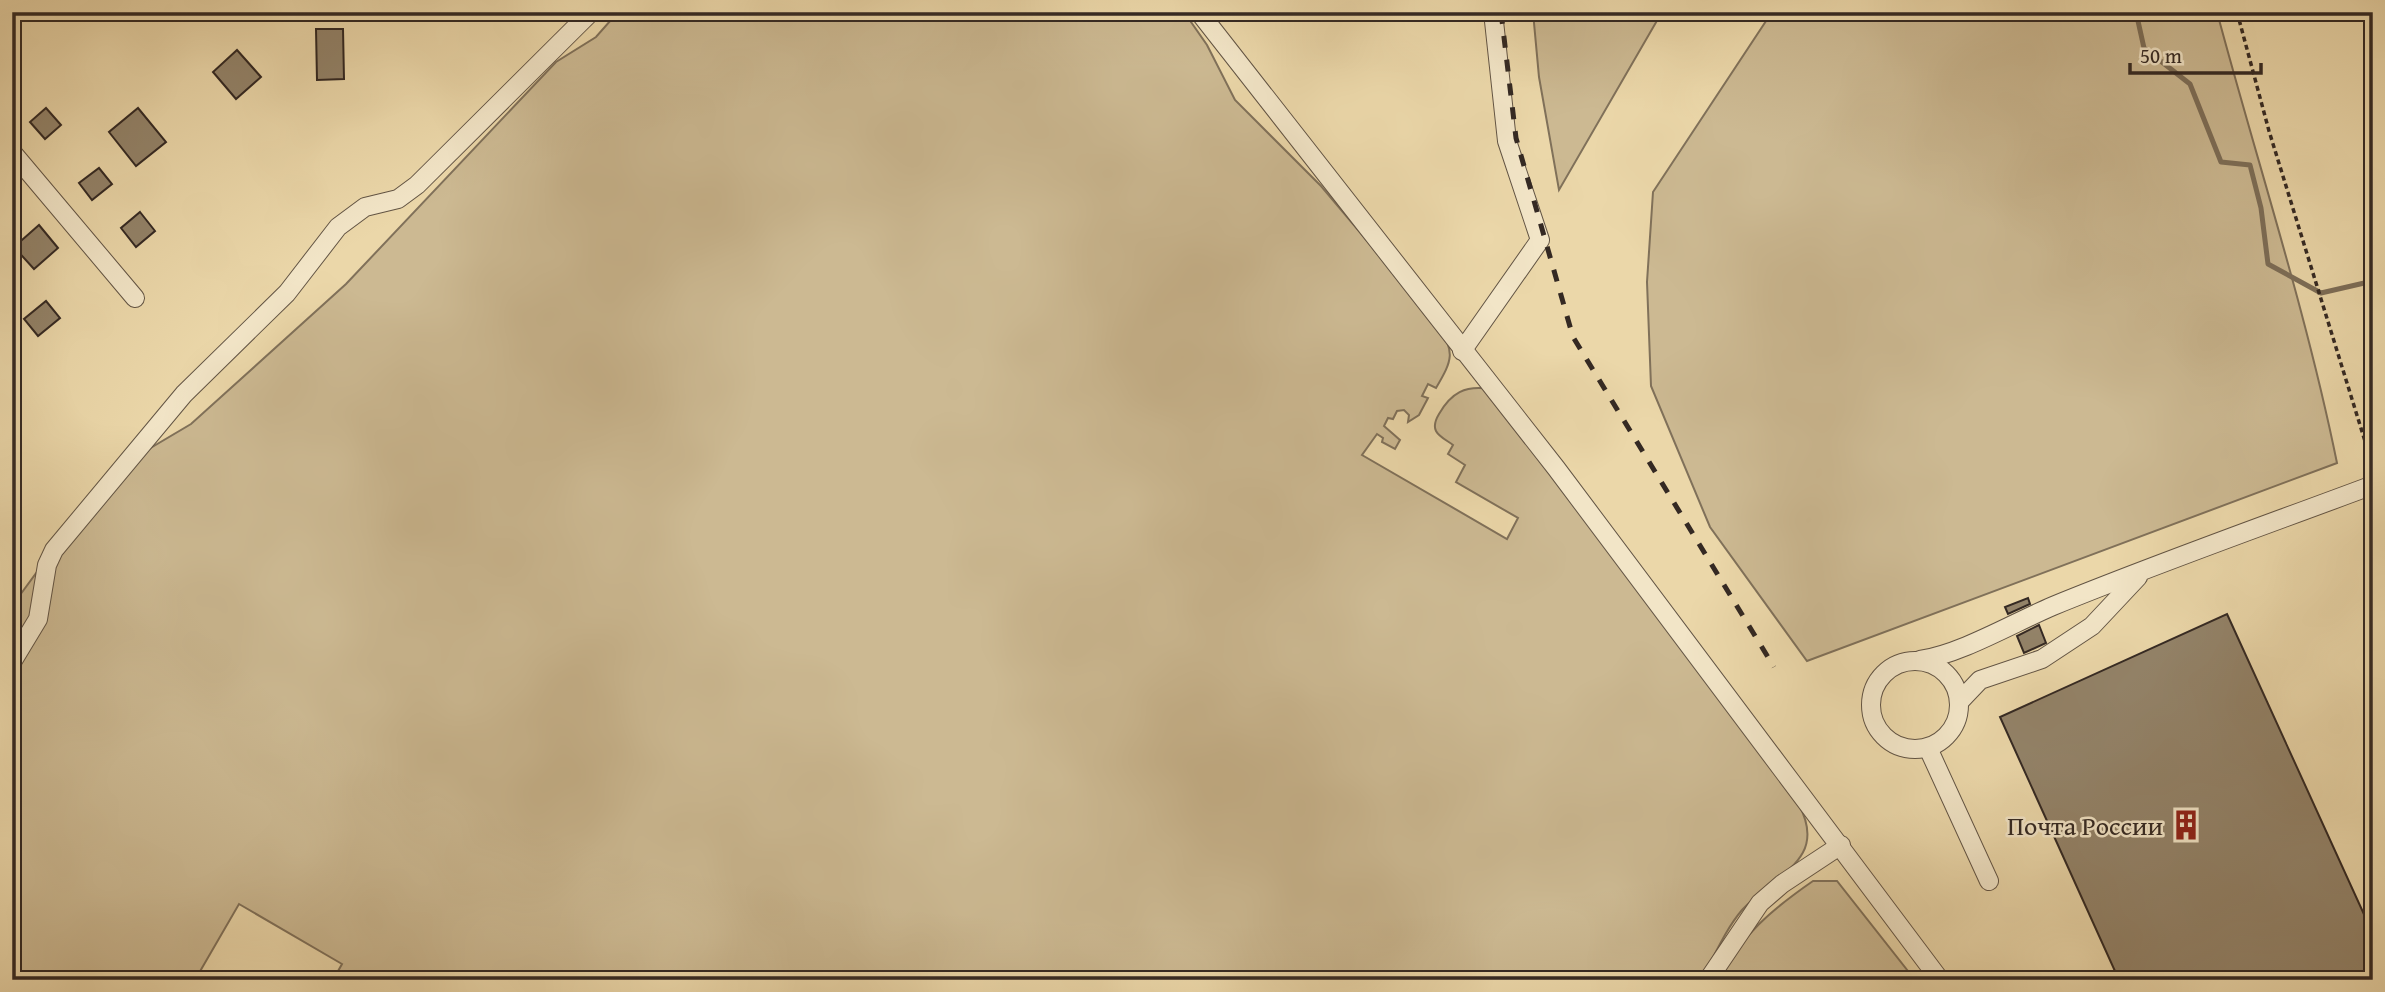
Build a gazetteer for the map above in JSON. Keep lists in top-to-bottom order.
{
  "places": {
    "building": ["Почта России"]
  },
  "scale_bar": "50 m"
}
